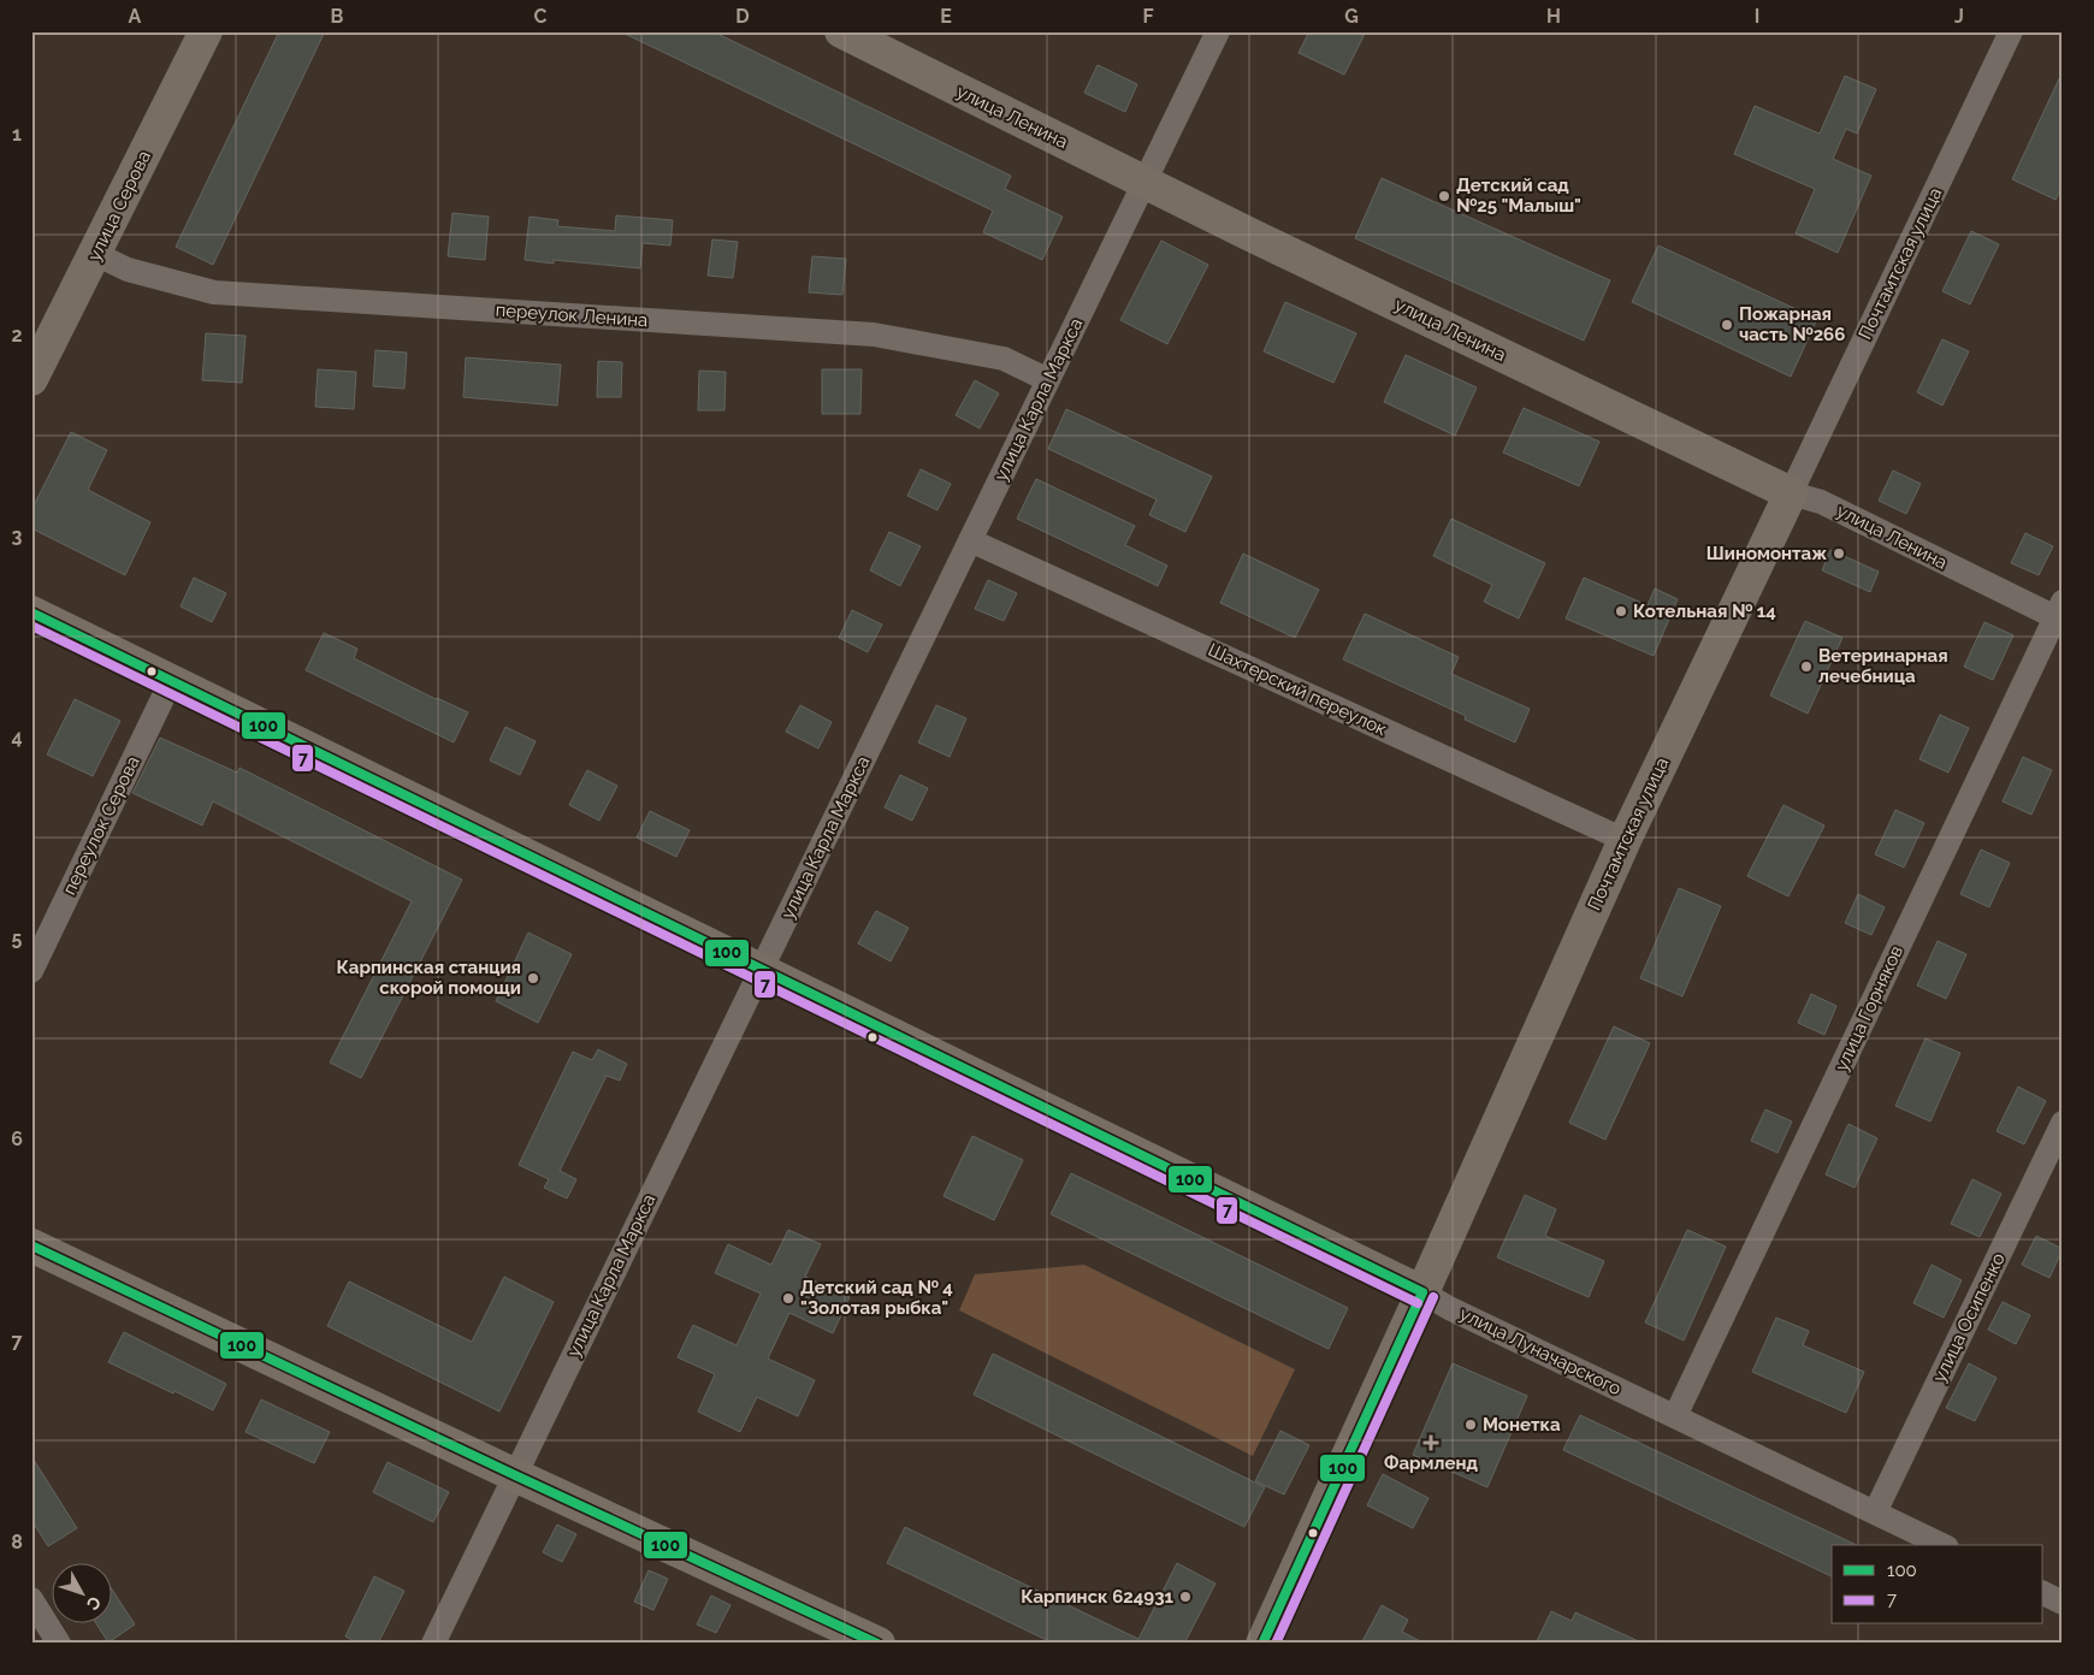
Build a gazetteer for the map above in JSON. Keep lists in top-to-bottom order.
{
  "streets": {
    "street": [
      "улица Ленина",
      "улица Серова",
      "Почтамтская улица",
      "переулок Ленина",
      "улица Карла Маркса",
      "Шахтерский переулок",
      "переулок Серова",
      "улица Горняков",
      "улица Осипенко",
      "улица Луначарского"
    ]
  },
  "crossings": [
    ["улица Ленина", "Почтамтская улица"],
    ["улица Ленина", "улица Карла Маркса"],
    ["улица Ленина", "улица Горняков"],
    ["улица Серова", "переулок Ленина"],
    ["Почтамтская улица", "Шахтерский переулок"],
    ["Почтамтская улица", "улица Луначарского"],
    ["переулок Ленина", "улица Карла Маркса"],
    ["улица Карла Маркса", "Шахтерский переулок"],
    ["улица Карла Маркса", "улица Луначарского"],
    ["переулок Серова", "улица Луначарского"],
    ["улица Горняков", "улица Луначарского"],
    ["улица Осипенко", "улица Луначарского"]
  ],
  "places": {
    "other": [
      "Детский сад №25 \"Малыш\"",
      "Пожарная часть №266",
      "Шиномонтаж",
      "Котельная № 14",
      "Ветеринарная лечебница",
      "Карпинская станция скорой помощи",
      "Детский сад № 4 \"Золотая рыбка\"",
      "Монетка",
      "Карпинск 624931"
    ],
    "health": ["Фармленд"]
  },
  "lines": ["transit line 100", "transit line 7"],
  "legend": ["100", "7"],
  "north": "bottom right",
  "grid": {
    "columns": [
      "A",
      "B",
      "C",
      "D",
      "E",
      "F",
      "G",
      "H",
      "I",
      "J"
    ],
    "rows": [
      "1",
      "2",
      "3",
      "4",
      "5",
      "6",
      "7",
      "8"
    ]
  }
}
